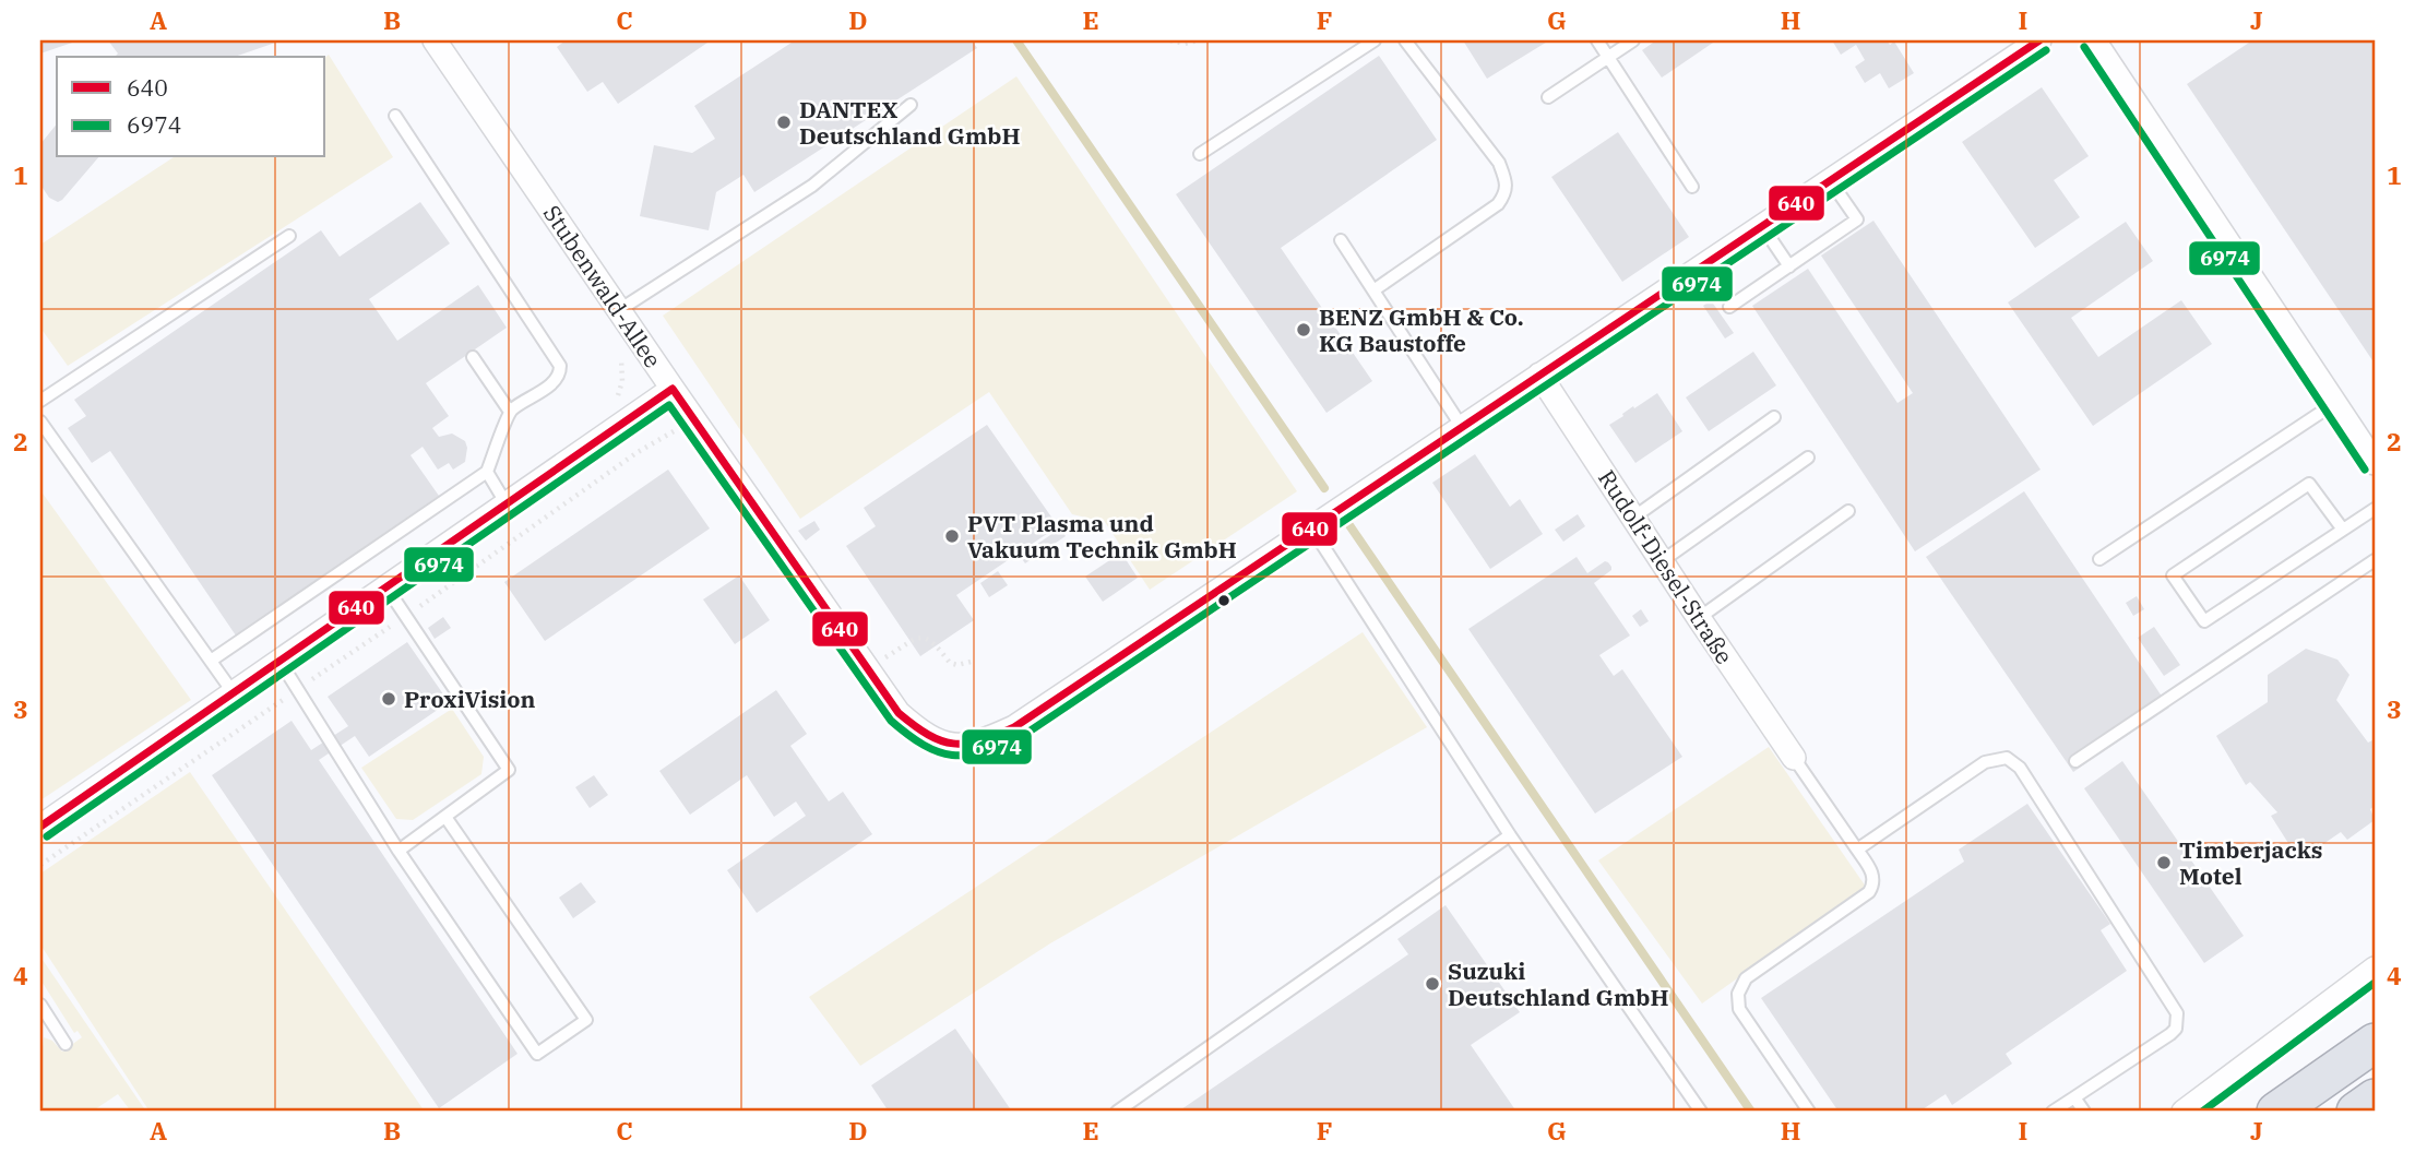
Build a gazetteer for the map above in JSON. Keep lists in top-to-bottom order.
{
  "streets": {
    "street": ["Stubenwald-Allee", "Rudolf-Diesel-Straße"]
  },
  "places": [
    "DANTEX Deutschland GmbH",
    "BENZ GmbH & Co. KG Baustoffe",
    "PVT Plasma und Vakuum Technik GmbH",
    "ProxiVision",
    "Timberjacks Motel",
    "Suzuki Deutschland GmbH"
  ],
  "lines": ["transit line 640", "transit line 6974"],
  "legend": ["640", "6974"],
  "grid": {
    "columns": [
      "A",
      "B",
      "C",
      "D",
      "E",
      "F",
      "G",
      "H",
      "I",
      "J"
    ],
    "rows": [
      "1",
      "2",
      "3",
      "4"
    ]
  }
}
